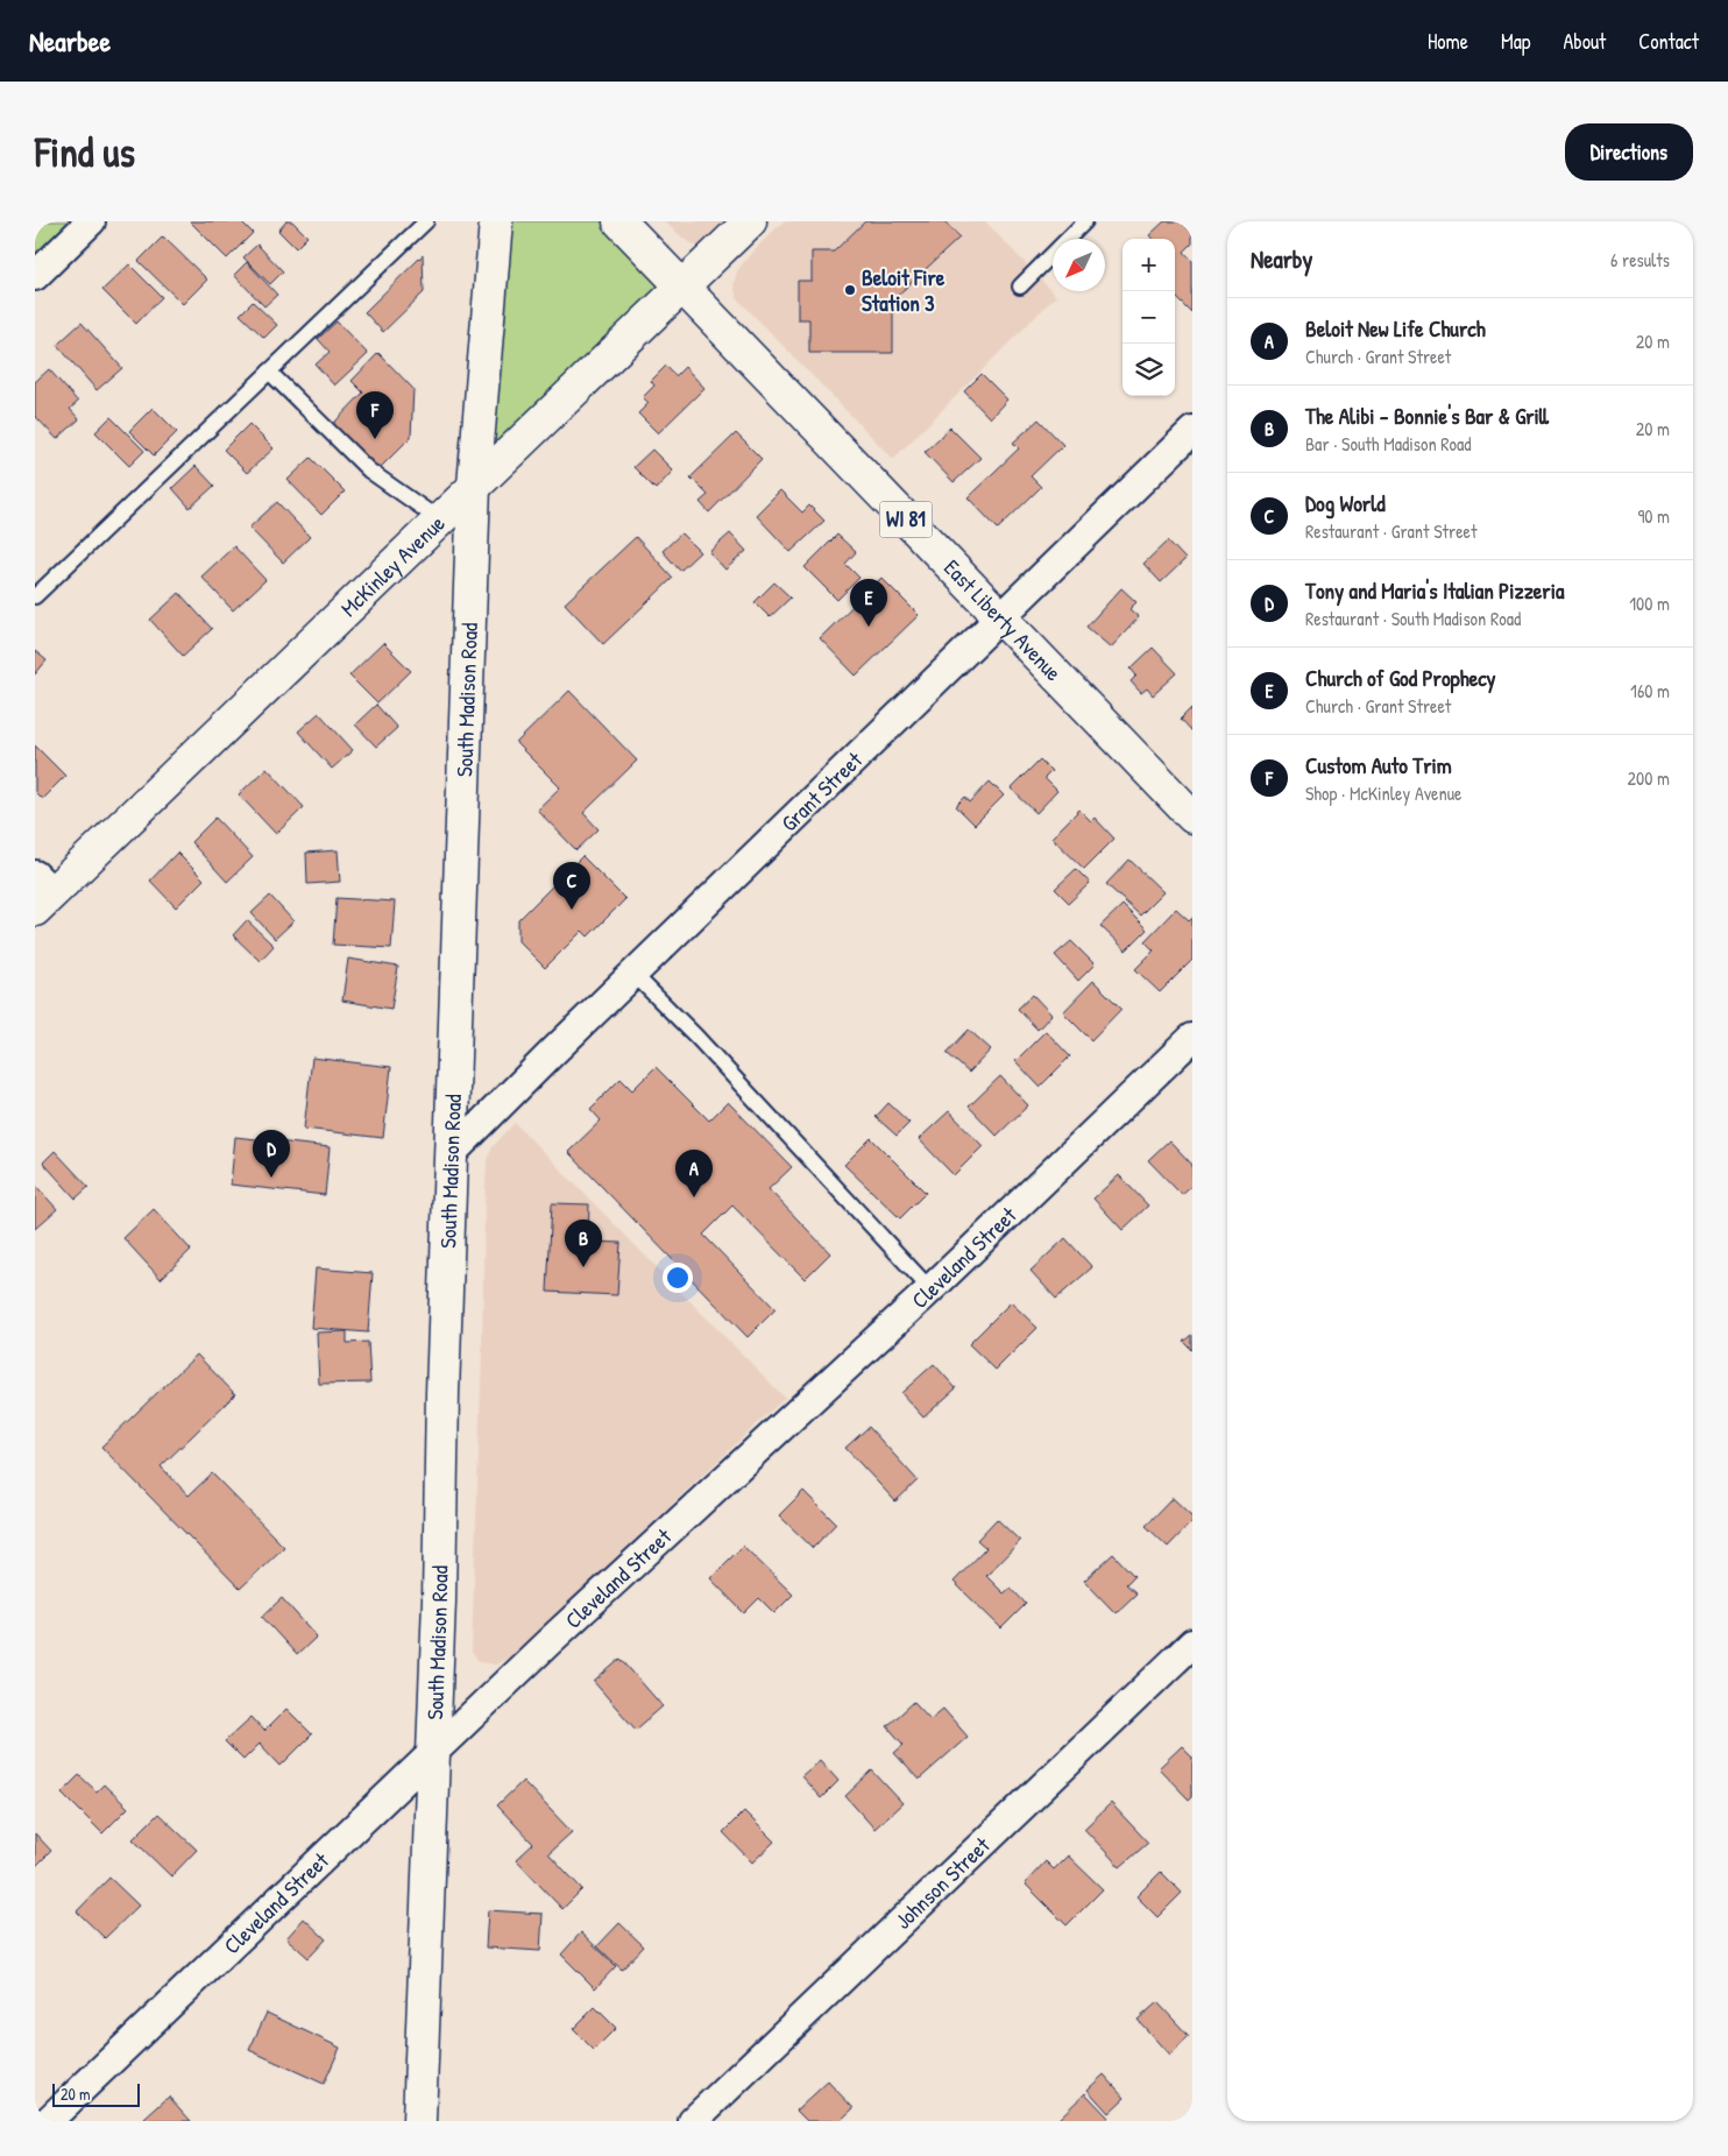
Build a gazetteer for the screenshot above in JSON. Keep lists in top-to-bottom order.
{
  "streets": {
    "main road": [
      "WI 81",
      "McKinley Avenue",
      "East Liberty Avenue",
      "South Madison Road"
    ],
    "street": ["Grant Street", "Cleveland Street", "Johnson Street"]
  },
  "crossings": [
    ["McKinley Avenue", "East Liberty Avenue"],
    ["McKinley Avenue", "South Madison Road"],
    ["East Liberty Avenue", "Grant Street"],
    ["South Madison Road", "Grant Street"],
    ["South Madison Road", "Cleveland Street"]
  ],
  "places": ["Beloit Fire Station 3"],
  "scale_bar": "20 m",
  "north": "bottom left",
  "page": {
    "header": "Nearbee",
    "nav": [
      "Home",
      "Map",
      "About",
      "Contact"
    ],
    "buttons": "Directions",
    "title": "Find us",
    "heading": ["Nearby", "6 results"],
    "map_buttons": ["+", "−"],
    "list": [
      {
        "mark": "A",
        "name": "Beloit New Life Church",
        "note": "Church · Grant Street",
        "value": "20 m"
      },
      {
        "mark": "B",
        "name": "The Alibi - Bonnie's Bar & Grill",
        "note": "Bar · South Madison Road",
        "value": "20 m"
      },
      {
        "mark": "C",
        "name": "Dog World",
        "note": "Restaurant · Grant Street",
        "value": "90 m"
      },
      {
        "mark": "D",
        "name": "Tony and Maria's Italian Pizzeria",
        "note": "Restaurant · South Madison Road",
        "value": "100 m"
      },
      {
        "mark": "E",
        "name": "Church of God Prophecy",
        "note": "Church · Grant Street",
        "value": "160 m"
      },
      {
        "mark": "F",
        "name": "Custom Auto Trim",
        "note": "Shop · McKinley Avenue",
        "value": "200 m"
      }
    ],
    "pins": [
      "F",
      "E",
      "C",
      "D",
      "A",
      "B"
    ],
    "scale": "20 m"
  }
}
